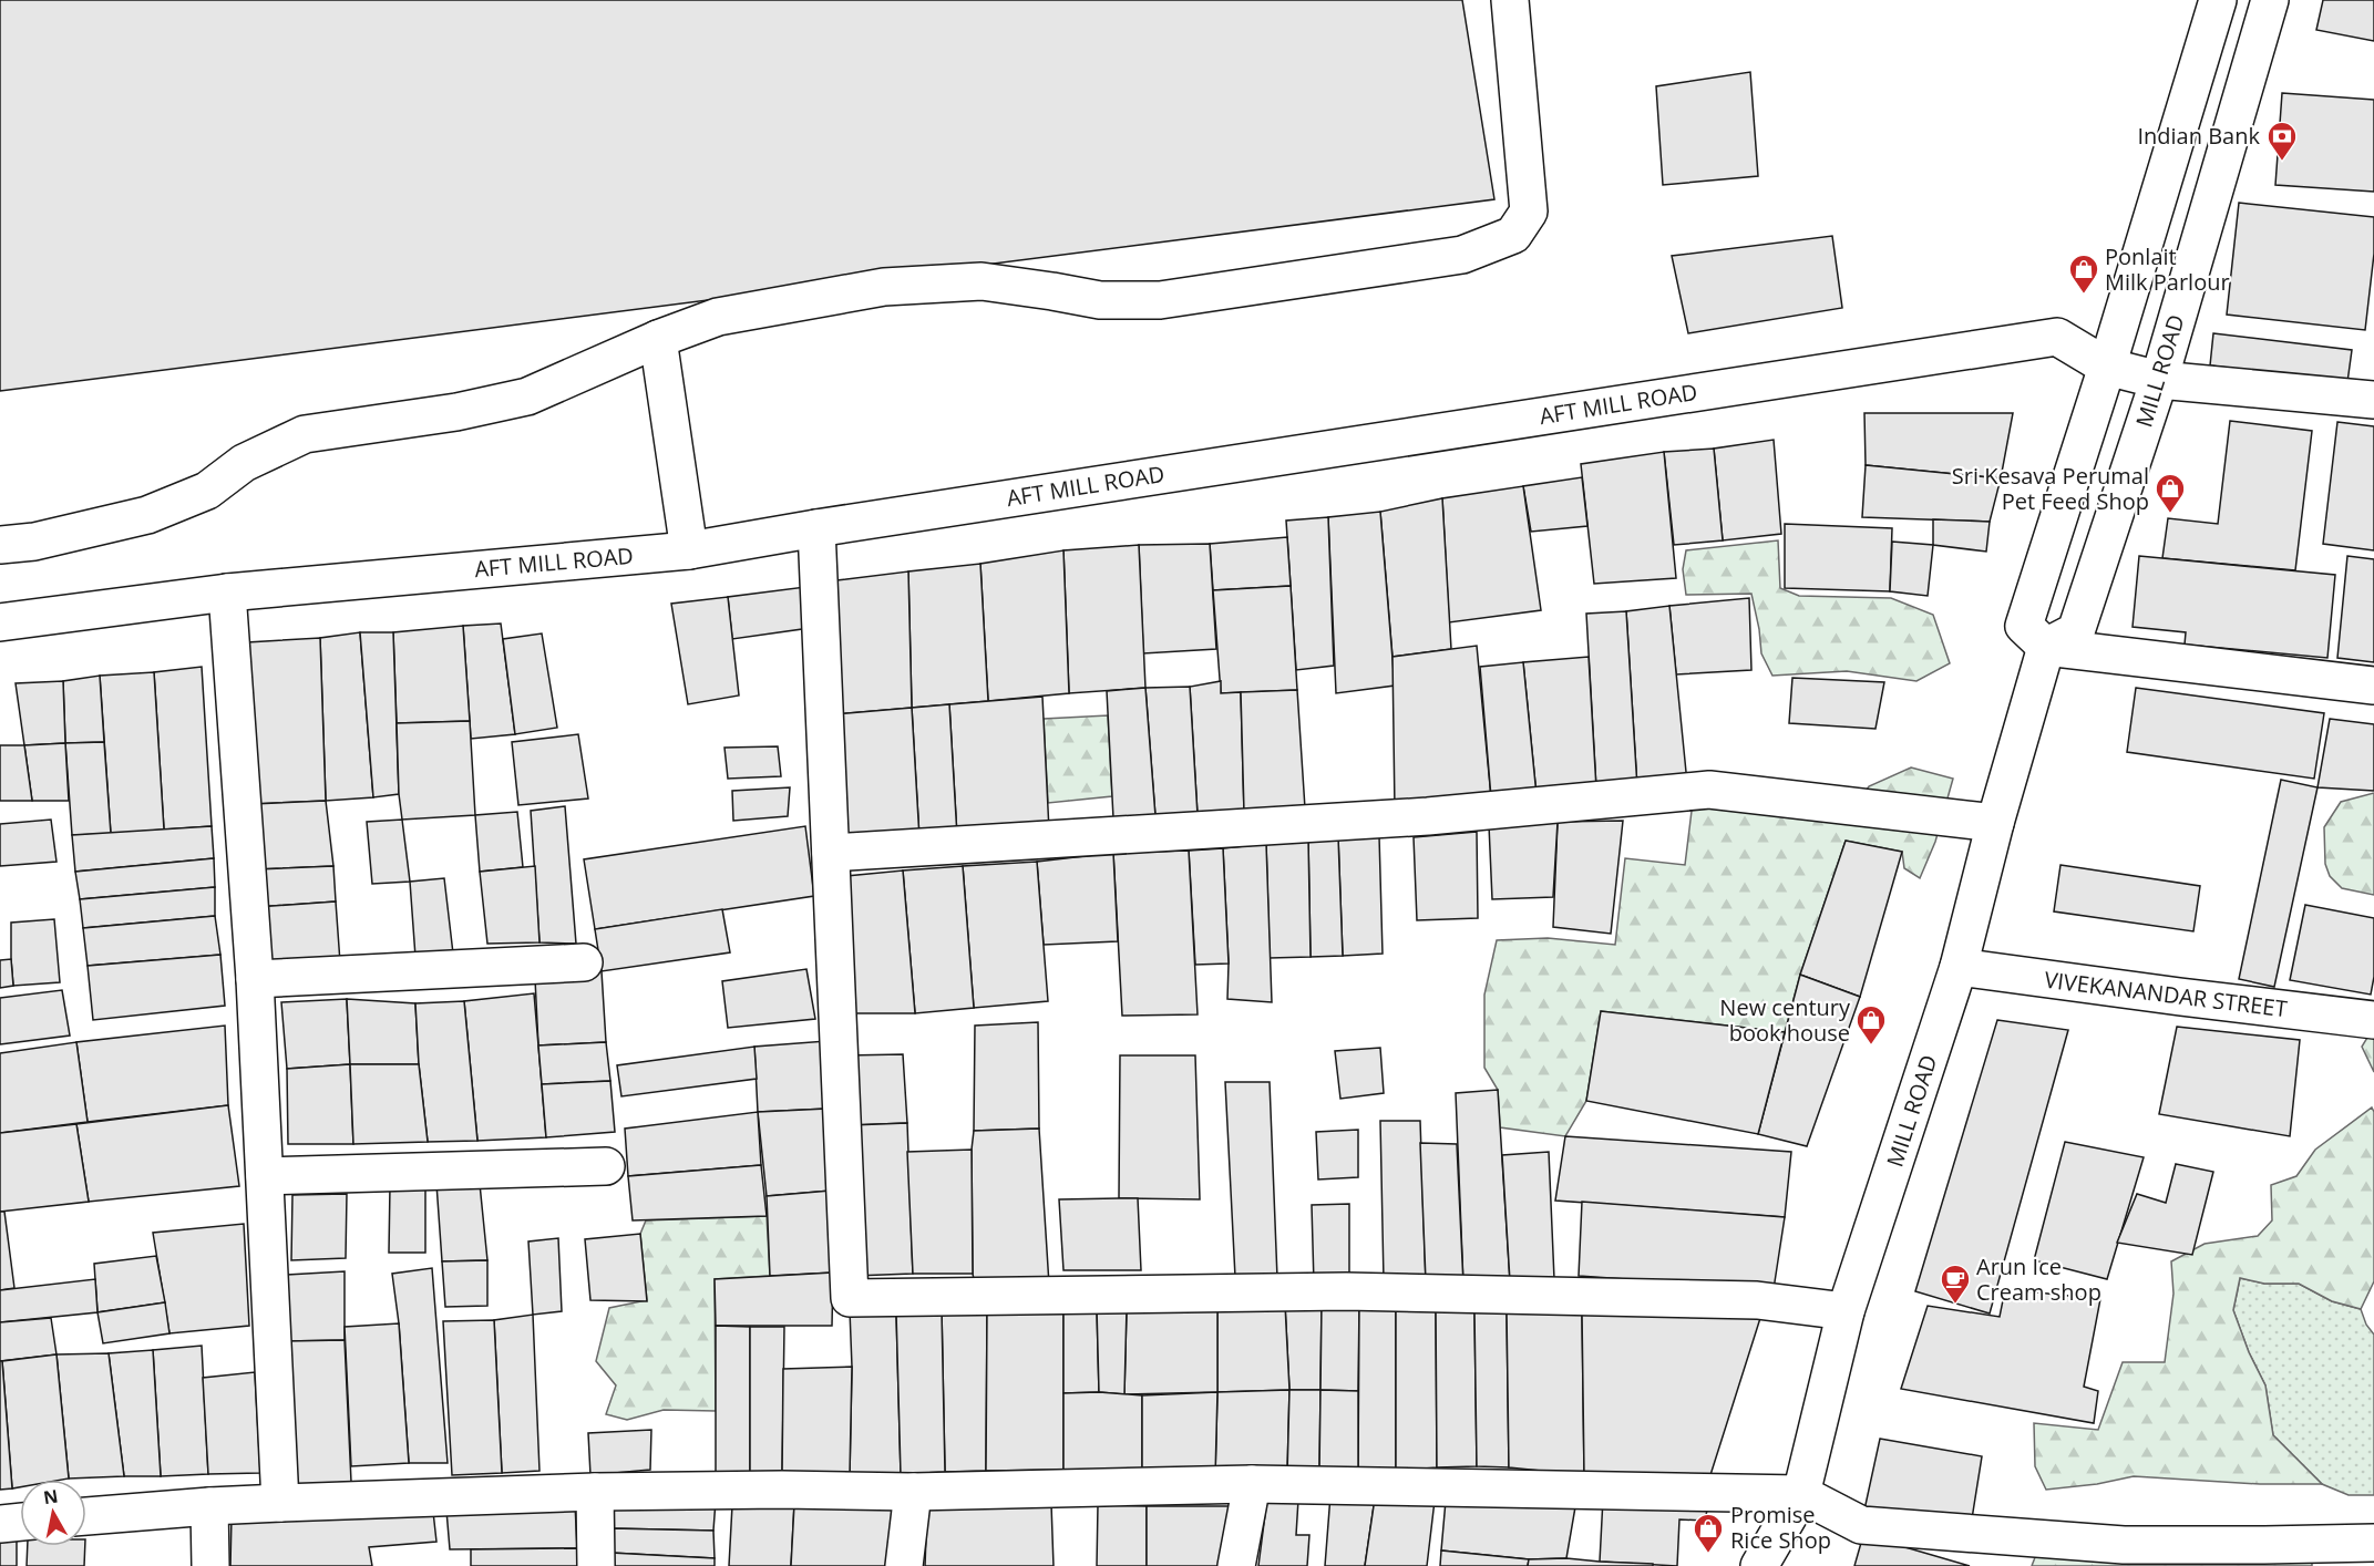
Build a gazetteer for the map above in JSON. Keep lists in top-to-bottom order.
{
  "streets": {
    "street": ["MILL ROAD", "AFT MILL ROAD", "VIVEKANANDAR STREET"]
  },
  "crossings": [
    ["MILL ROAD", "AFT MILL ROAD"],
    ["MILL ROAD", "VIVEKANANDAR STREET"]
  ],
  "places": {
    "bank": ["Indian Bank"],
    "shop": [
      "Ponlait Milk Parlour",
      "Sri Kesava Perumal Pet Feed Shop",
      "New century book house",
      "Promise Rice Shop"
    ],
    "cafe": ["Arun Ice Cream shop"]
  },
  "north": "top"
}
